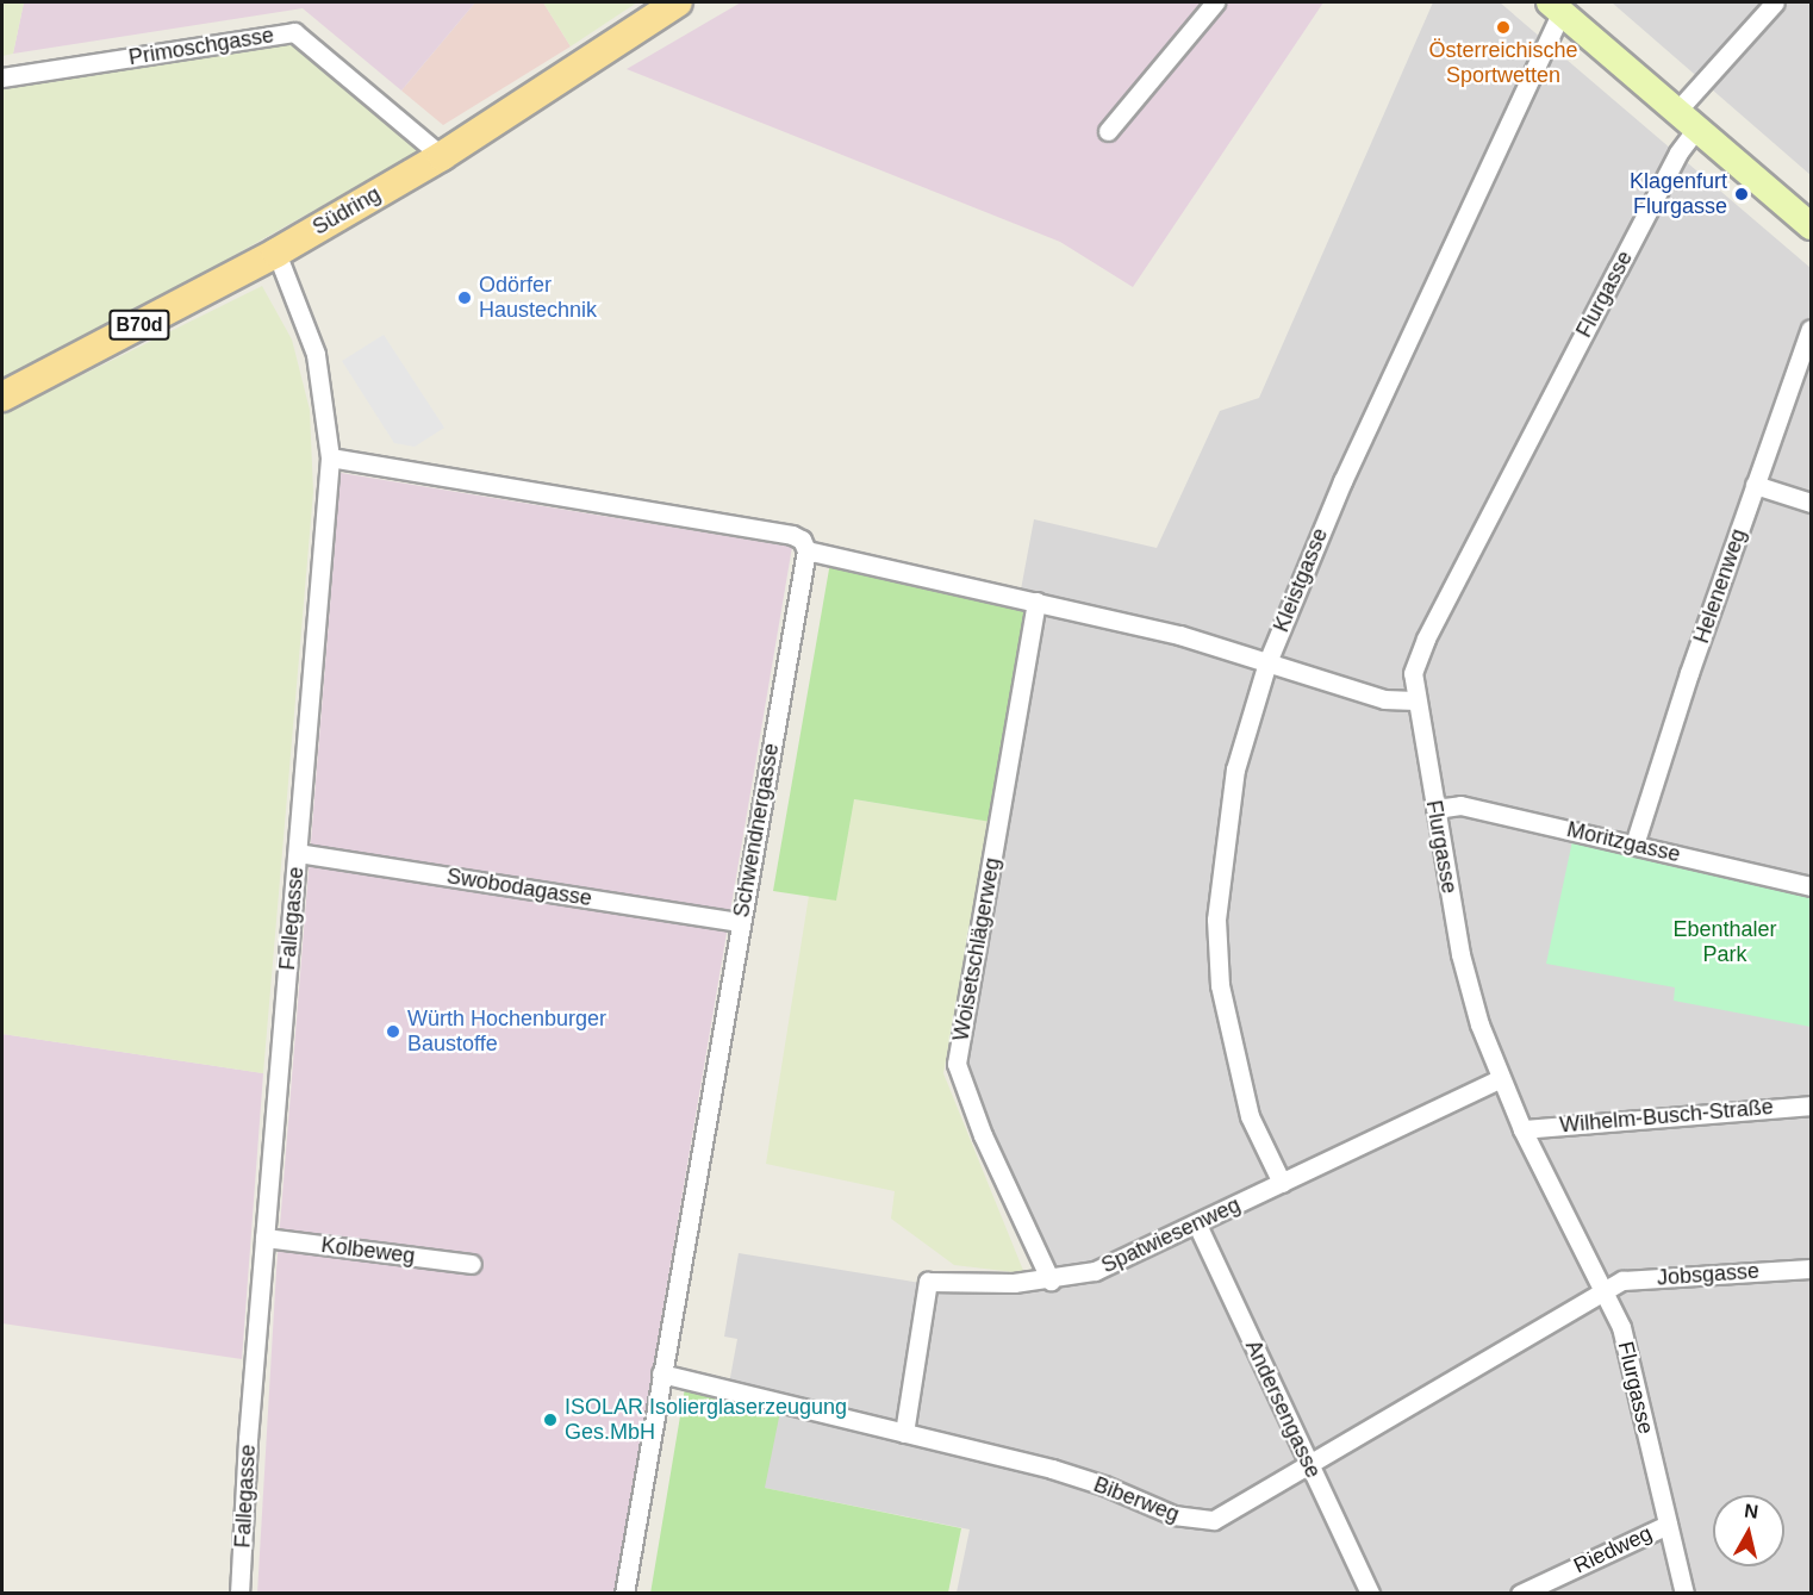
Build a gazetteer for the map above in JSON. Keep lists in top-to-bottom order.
{
  "streets": {
    "main road": ["Südring", "B70d"],
    "street": [
      "Primoschgasse",
      "Flurgasse",
      "Kleistgasse",
      "Helenenweg",
      "Schwendnergasse",
      "Moritzgasse",
      "Swobodagasse",
      "Fallegasse",
      "Woisetschlägerweg",
      "Wilhelm-Busch-Straße",
      "Spatwiesenweg",
      "Kolbeweg",
      "Jobsgasse",
      "Andersengasse",
      "Biberweg",
      "Riedweg"
    ]
  },
  "crossings": [
    ["Primoschgasse", "Südring"],
    ["Südring", "Fallegasse"],
    ["Flurgasse", "Moritzgasse"],
    ["Flurgasse", "Wilhelm-Busch-Straße"],
    ["Flurgasse", "Spatwiesenweg"],
    ["Flurgasse", "Jobsgasse"],
    ["Flurgasse", "Biberweg"],
    ["Flurgasse", "Riedweg"],
    ["Kleistgasse", "Spatwiesenweg"],
    ["Helenenweg", "Moritzgasse"],
    ["Schwendnergasse", "Swobodagasse"],
    ["Schwendnergasse", "Biberweg"],
    ["Swobodagasse", "Fallegasse"],
    ["Fallegasse", "Kolbeweg"],
    ["Woisetschlägerweg", "Spatwiesenweg"],
    ["Spatwiesenweg", "Andersengasse"],
    ["Spatwiesenweg", "Biberweg"],
    ["Jobsgasse", "Biberweg"],
    ["Andersengasse", "Biberweg"]
  ],
  "parks": ["Ebenthaler Park"],
  "places": [
    "Österreichische Sportwetten",
    "Klagenfurt Flurgasse",
    "Odörfer Haustechnik",
    "Würth Hochenburger Baustoffe",
    "ISOLAR Isolierglaserzeugung Ges.MbH"
  ],
  "north": "top"
}
